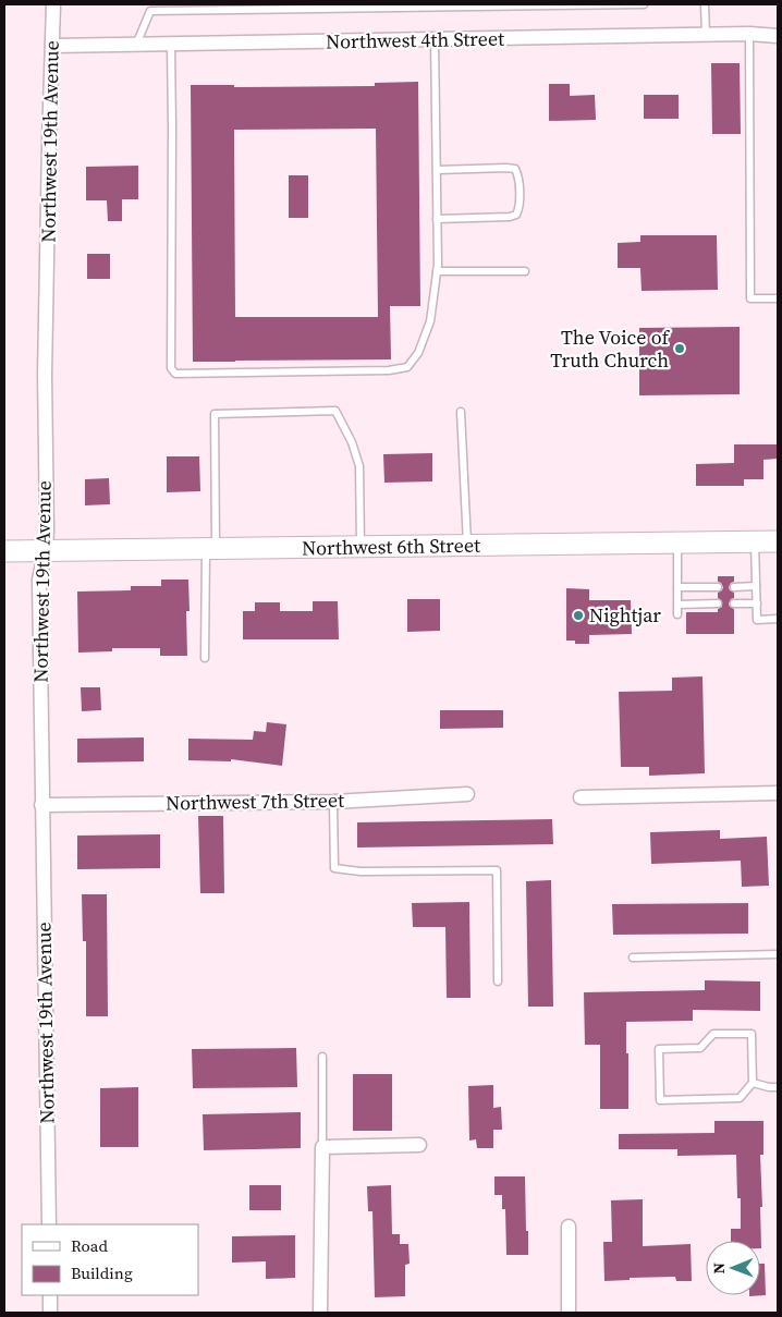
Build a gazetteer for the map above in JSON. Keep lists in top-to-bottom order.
{
  "streets": {
    "main road": ["Northwest 6th Street"],
    "street": ["Northwest 4th Street", "Northwest 19th Avenue", "Northwest 7th Street"]
  },
  "crossings": [
    ["Northwest 4th Street", "Northwest 19th Avenue"],
    ["Northwest 19th Avenue", "Northwest 6th Street"],
    ["Northwest 19th Avenue", "Northwest 7th Street"]
  ],
  "places": ["The Voice of Truth Church", "Nightjar"],
  "legend": ["Road", "Building"],
  "north": "left"
}
